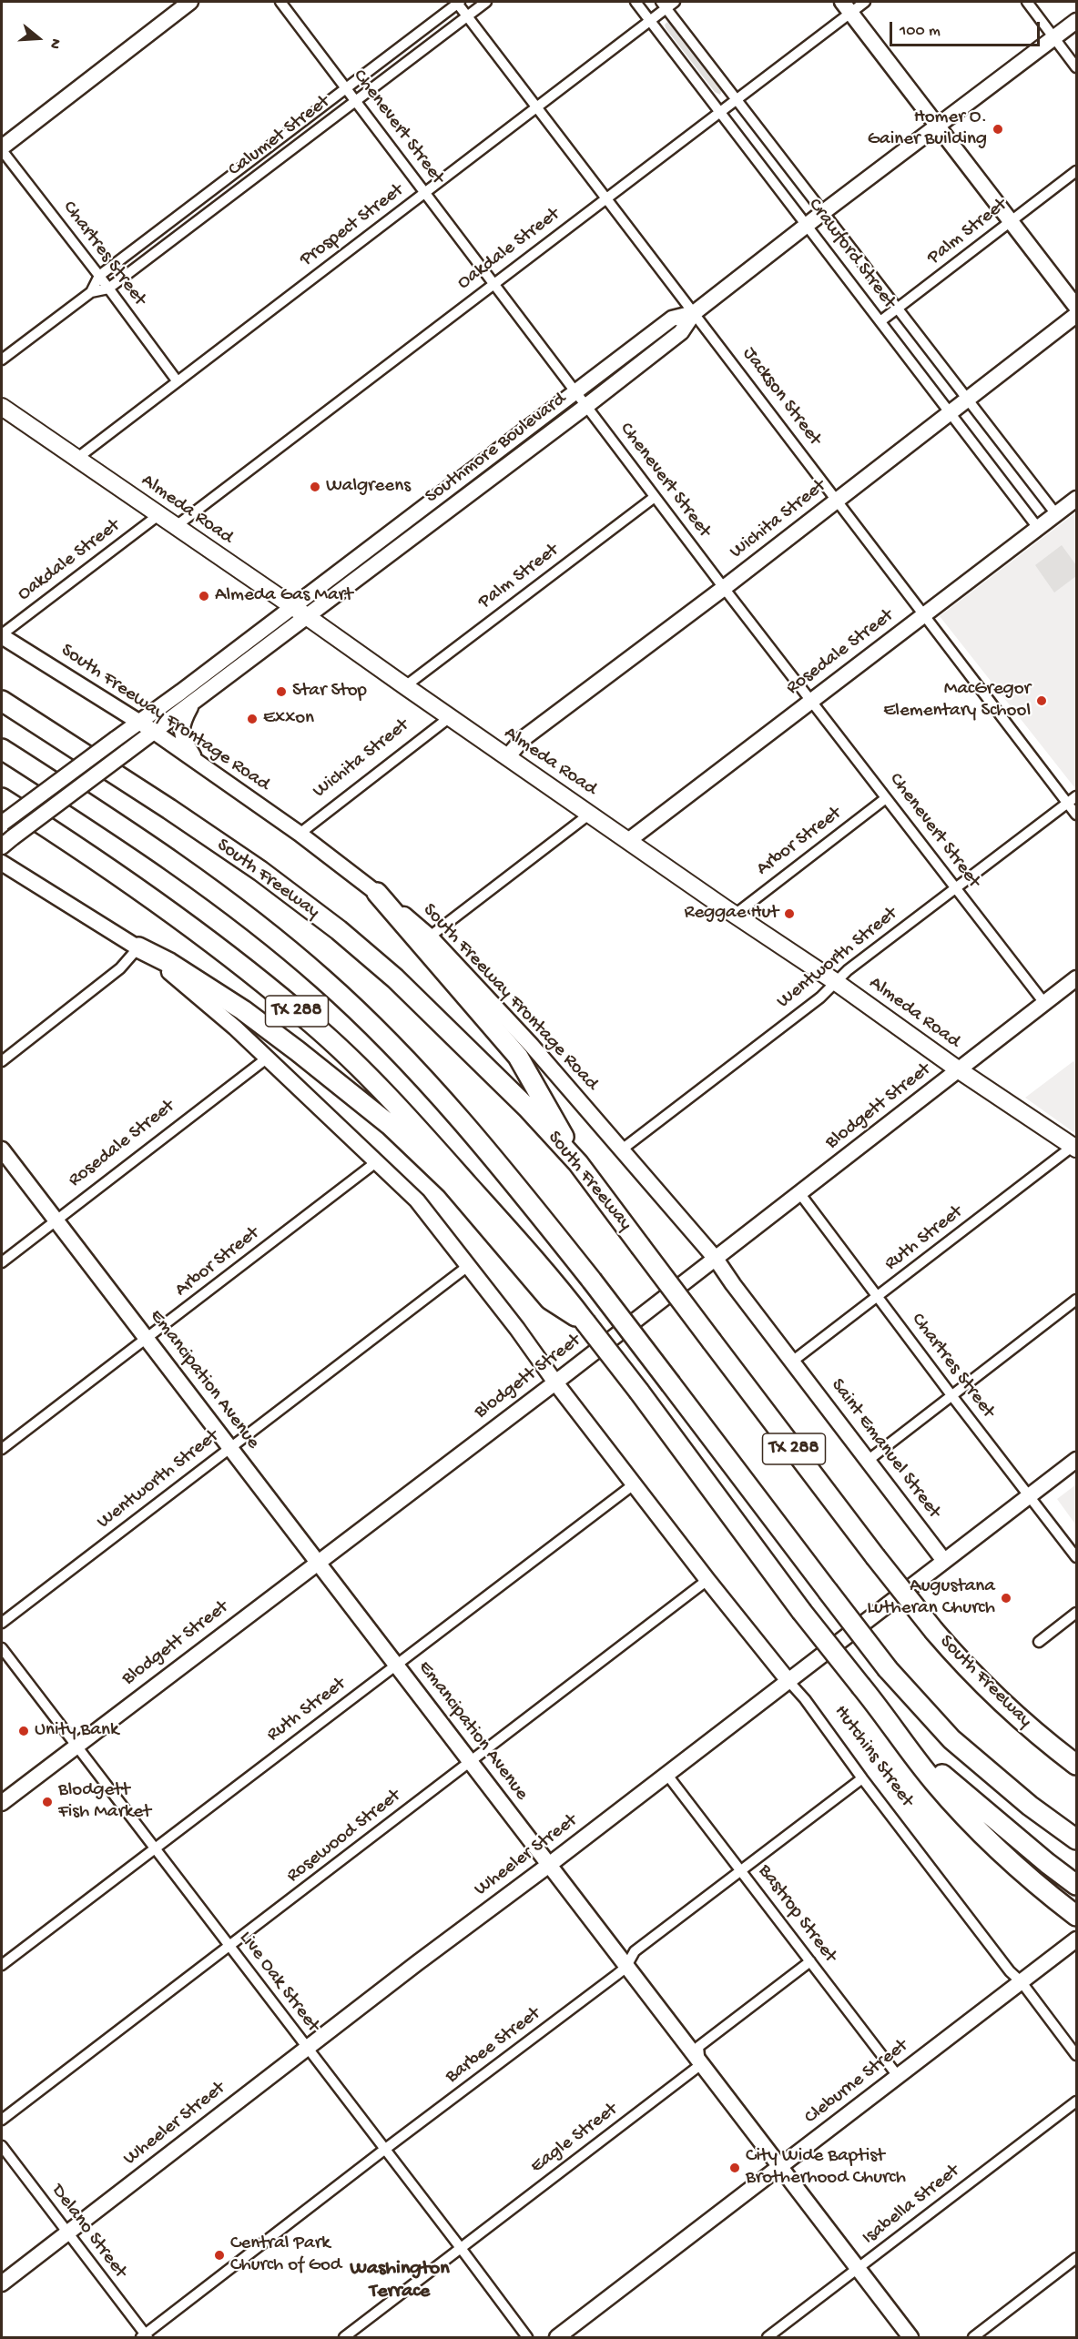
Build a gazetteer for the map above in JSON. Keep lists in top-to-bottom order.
{
  "streets": {
    "highway": ["South Freeway", "TX 288"],
    "main road": [
      "Southmore Boulevard",
      "Almeda Road",
      "Wichita Street",
      "Rosedale Street",
      "South Freeway Frontage Road",
      "Blodgett Street",
      "Emancipation Avenue",
      "Saint Emanuel Street",
      "Hutchins Street",
      "Wheeler Street",
      "Cleburne Street"
    ],
    "street": [
      "Chenevert Street",
      "Calumet Street",
      "Prospect Street",
      "Palm Street",
      "Oakdale Street",
      "Chartres Street",
      "Crawford Street",
      "Jackson Street",
      "Arbor Street",
      "Wentworth Street",
      "Ruth Street",
      "Rosewood Street",
      "Bastrop Street",
      "Live Oak Street",
      "Barbee Street",
      "Eagle Street",
      "Isabella Street",
      "Delano Street"
    ]
  },
  "crossings": [
    ["Chenevert Street", "Calumet Street"],
    ["Chenevert Street", "Prospect Street"],
    ["Chenevert Street", "Palm Street"],
    ["Chenevert Street", "Oakdale Street"],
    ["Chenevert Street", "Southmore Boulevard"],
    ["Chenevert Street", "Wichita Street"],
    ["Chenevert Street", "Rosedale Street"],
    ["Chenevert Street", "Arbor Street"],
    ["Chenevert Street", "Wentworth Street"],
    ["Chenevert Street", "Blodgett Street"],
    ["Calumet Street", "Chartres Street"],
    ["Calumet Street", "Jackson Street"],
    ["Prospect Street", "Chartres Street"],
    ["Prospect Street", "Crawford Street"],
    ["Prospect Street", "Jackson Street"],
    ["Prospect Street", "Almeda Road"],
    ["Palm Street", "Crawford Street"],
    ["Palm Street", "Almeda Road"],
    ["Oakdale Street", "Crawford Street"],
    ["Oakdale Street", "Jackson Street"],
    ["Oakdale Street", "Almeda Road"],
    ["Oakdale Street", "South Freeway Frontage Road"],
    ["Chartres Street", "Blodgett Street"],
    ["Chartres Street", "Ruth Street"],
    ["Chartres Street", "Wheeler Street"],
    ["Crawford Street", "Southmore Boulevard"],
    ["Crawford Street", "Wichita Street"],
    ["Crawford Street", "Rosedale Street"],
    ["Jackson Street", "Southmore Boulevard"],
    ["Jackson Street", "Wichita Street"],
    ["Jackson Street", "Rosedale Street"],
    ["Jackson Street", "Wentworth Street"],
    ["Southmore Boulevard", "Almeda Road"],
    ["Southmore Boulevard", "South Freeway Frontage Road"],
    ["Almeda Road", "Wichita Street"],
    ["Almeda Road", "Rosedale Street"],
    ["Almeda Road", "Arbor Street"],
    ["Almeda Road", "Wentworth Street"],
    ["Almeda Road", "Blodgett Street"],
    ["Almeda Road", "Ruth Street"],
    ["Wichita Street", "South Freeway Frontage Road"],
    ["Rosedale Street", "Emancipation Avenue"],
    ["South Freeway Frontage Road", "Wentworth Street"],
    ["South Freeway Frontage Road", "Blodgett Street"],
    ["South Freeway Frontage Road", "Ruth Street"],
    ["South Freeway Frontage Road", "Saint Emanuel Street"],
    ["Arbor Street", "Emancipation Avenue"],
    ["Wentworth Street", "Emancipation Avenue"],
    ["Blodgett Street", "Emancipation Avenue"],
    ["Blodgett Street", "Live Oak Street"],
    ["Ruth Street", "Emancipation Avenue"],
    ["Ruth Street", "Saint Emanuel Street"],
    ["Ruth Street", "Hutchins Street"],
    ["Ruth Street", "Live Oak Street"],
    ["Emancipation Avenue", "Rosewood Street"],
    ["Emancipation Avenue", "Wheeler Street"],
    ["Emancipation Avenue", "Barbee Street"],
    ["Emancipation Avenue", "Cleburne Street"],
    ["Emancipation Avenue", "Eagle Street"],
    ["Emancipation Avenue", "Isabella Street"],
    ["Saint Emanuel Street", "Wheeler Street"],
    ["Hutchins Street", "Rosewood Street"],
    ["Hutchins Street", "Wheeler Street"],
    ["Hutchins Street", "Barbee Street"],
    ["Hutchins Street", "Cleburne Street"],
    ["Rosewood Street", "Live Oak Street"],
    ["Wheeler Street", "Bastrop Street"],
    ["Wheeler Street", "Live Oak Street"],
    ["Wheeler Street", "Delano Street"],
    ["Bastrop Street", "Barbee Street"],
    ["Bastrop Street", "Cleburne Street"],
    ["Live Oak Street", "Barbee Street"],
    ["Live Oak Street", "Eagle Street"],
    ["Barbee Street", "Delano Street"]
  ],
  "districts": ["Washington Terrace"],
  "places": [
    "Homer O. Gainer Building",
    "Walgreens",
    "Almeda Gas Mart",
    "Star Stop",
    "MacGregor Elementary School",
    "Exxon",
    "Reggae Hut",
    "Augustana Lutheran Church",
    "Unity Bank",
    "Blodgett Fish Market",
    "City Wide Baptist Brotherhood Church",
    "Central Park Church of God"
  ],
  "scale_bar": "100 m",
  "north": "right"
}
